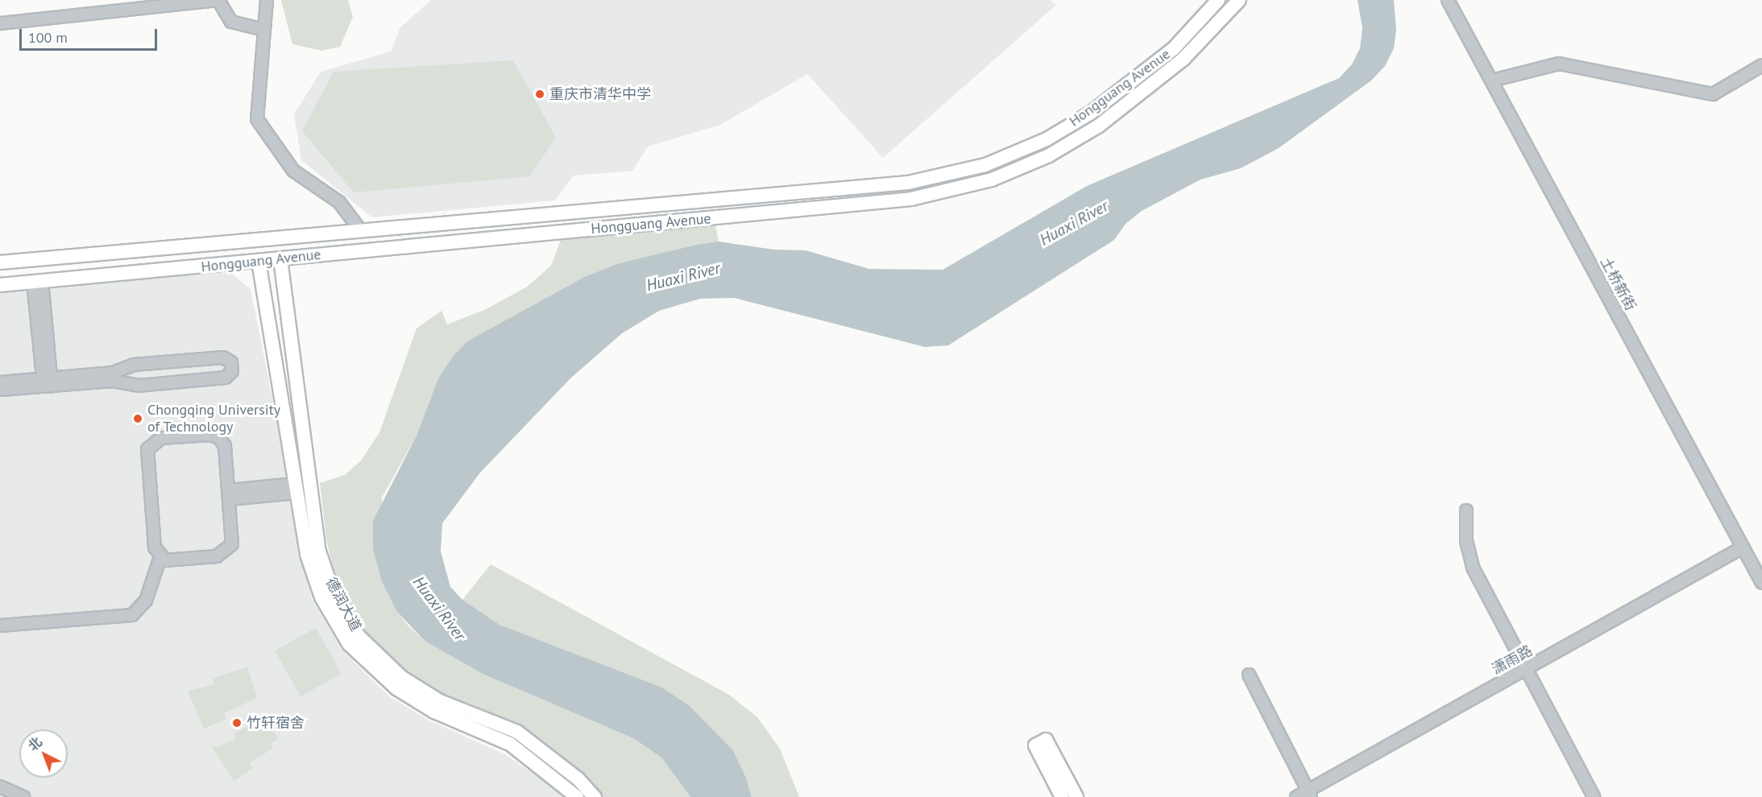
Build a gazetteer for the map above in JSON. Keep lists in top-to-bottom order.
{
  "streets": {
    "main road": ["Hongguang Avenue", "德润大道"],
    "street": ["土桥新街", "潇雨路"]
  },
  "crossings": [
    ["Hongguang Avenue", "德润大道"],
    ["土桥新街", "潇雨路"]
  ],
  "water": ["Huaxi River"],
  "places": ["重庆市清华中学", "Chongqing University of Technology", "竹轩宿舍"],
  "scale_bar": "100 m",
  "north": "top left"
}
